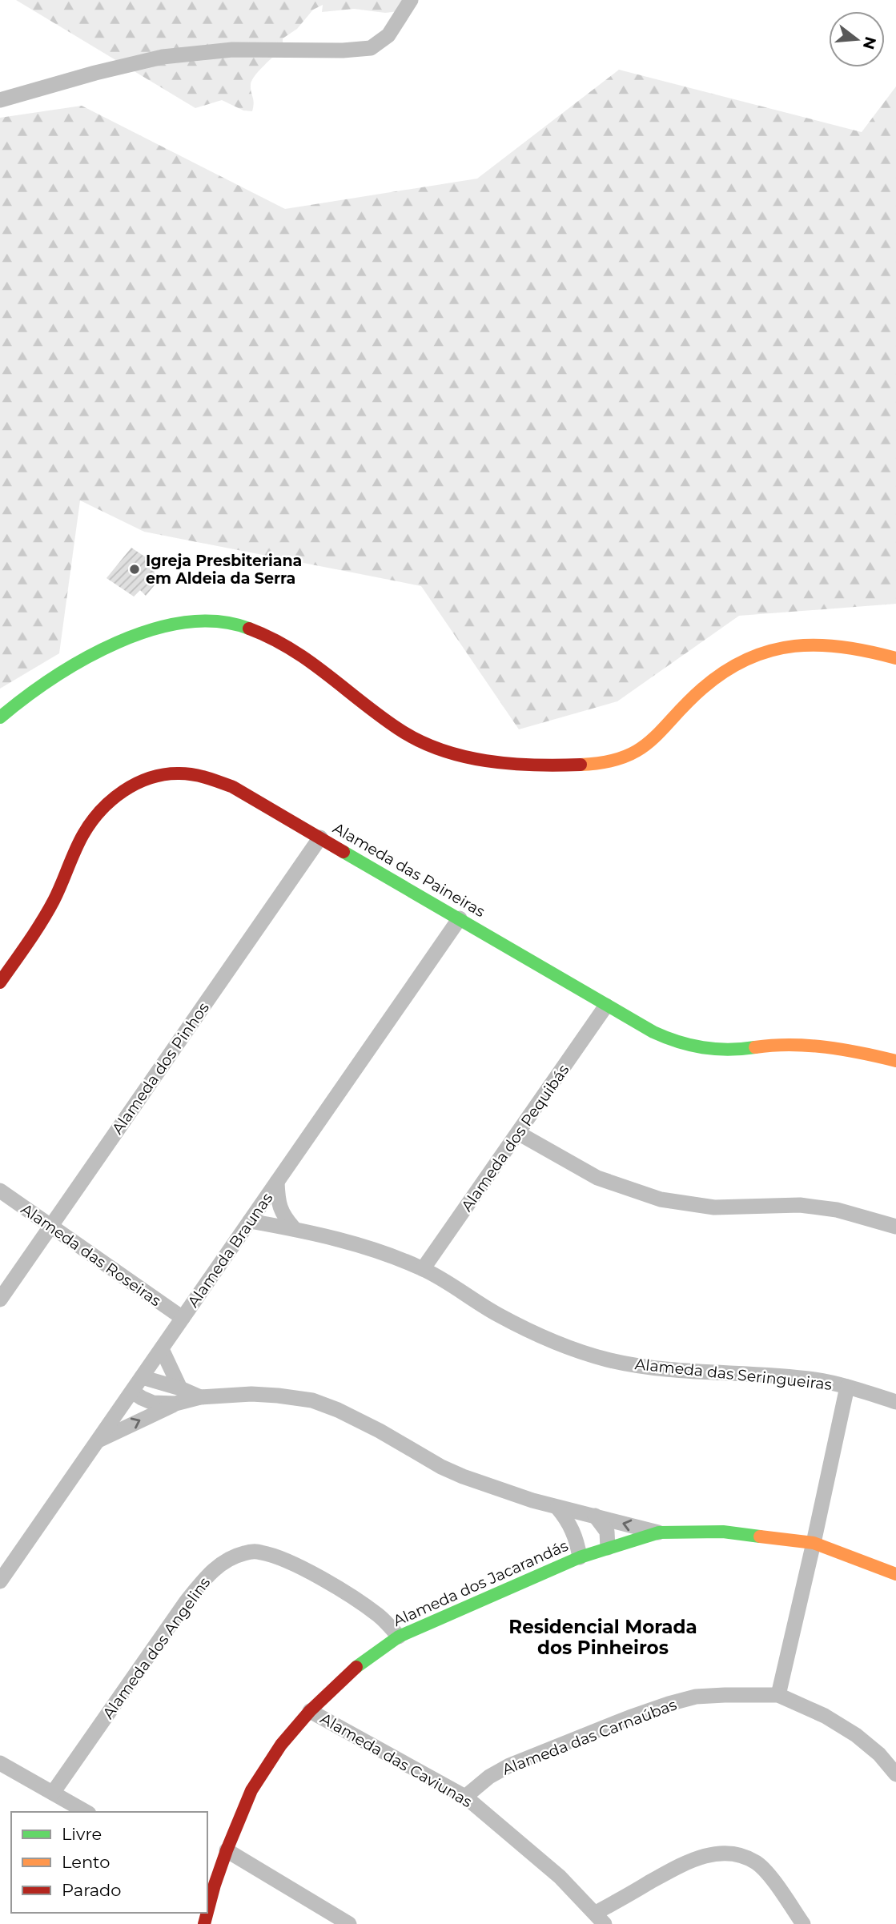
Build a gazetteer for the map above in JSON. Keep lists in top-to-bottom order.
{
  "streets": {
    "street": [
      "Alameda das Paineiras",
      "Alameda dos Pinhos",
      "Alameda dos Pequibás",
      "Alameda Braunas",
      "Alameda das Roseiras",
      "Alameda das Seringueiras",
      "Alameda dos Jacarandás",
      "Alameda dos Angelins",
      "Alameda das Carnaúbas",
      "Alameda das Caviunas"
    ]
  },
  "crossings": [
    ["Alameda das Paineiras", "Alameda dos Pinhos"],
    ["Alameda das Paineiras", "Alameda dos Pequibás"],
    ["Alameda das Paineiras", "Alameda Braunas"],
    ["Alameda dos Pinhos", "Alameda das Roseiras"],
    ["Alameda dos Pequibás", "Alameda das Seringueiras"],
    ["Alameda Braunas", "Alameda das Roseiras"],
    ["Alameda Braunas", "Alameda das Seringueiras"],
    ["Alameda dos Jacarandás", "Alameda dos Angelins"],
    ["Alameda dos Jacarandás", "Alameda das Caviunas"],
    ["Alameda das Carnaúbas", "Alameda das Caviunas"]
  ],
  "districts": ["Residencial Morada dos Pinheiros"],
  "places": ["Igreja Presbiteriana em Aldeia da Serra"],
  "legend": ["Livre", "Lento", "Parado"],
  "north": "right"
}
